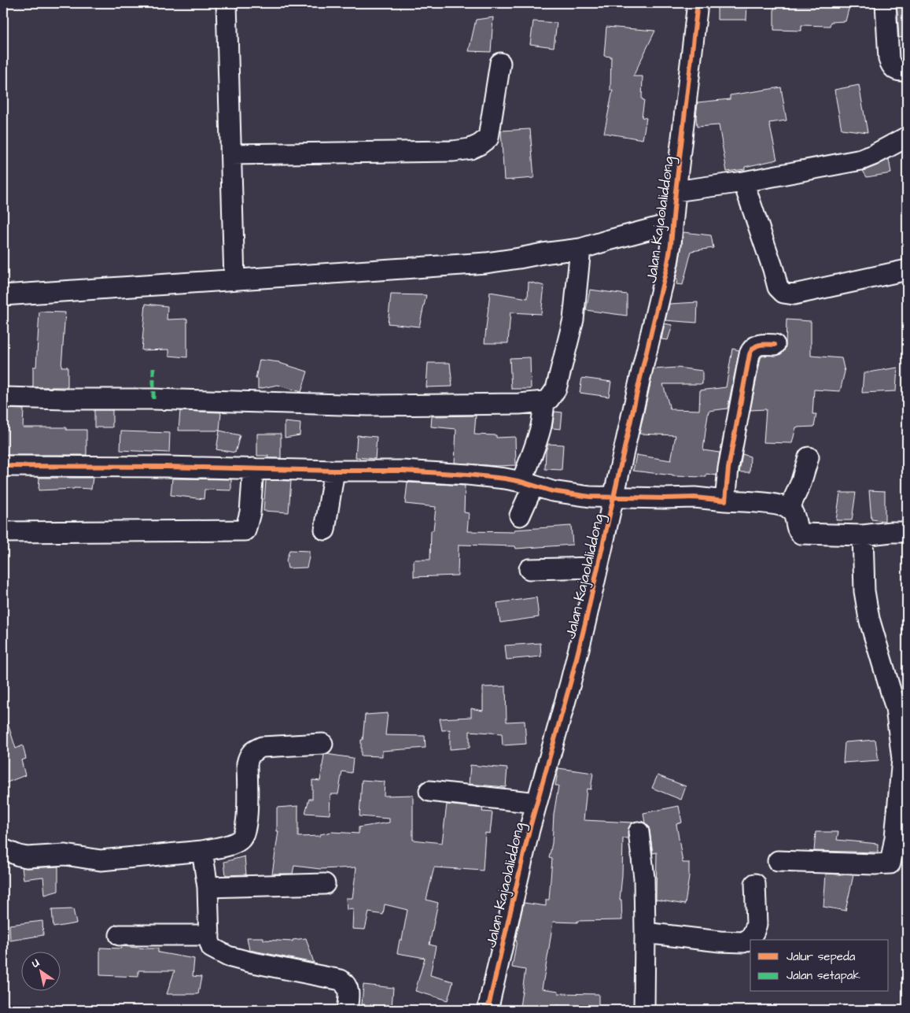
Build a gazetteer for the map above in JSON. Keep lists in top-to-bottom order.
{
  "streets": {
    "street": ["Jalan Kajaolaliddong"]
  },
  "legend": ["Jalur sepeda", "Jalan setapak"],
  "north": "top left"
}
